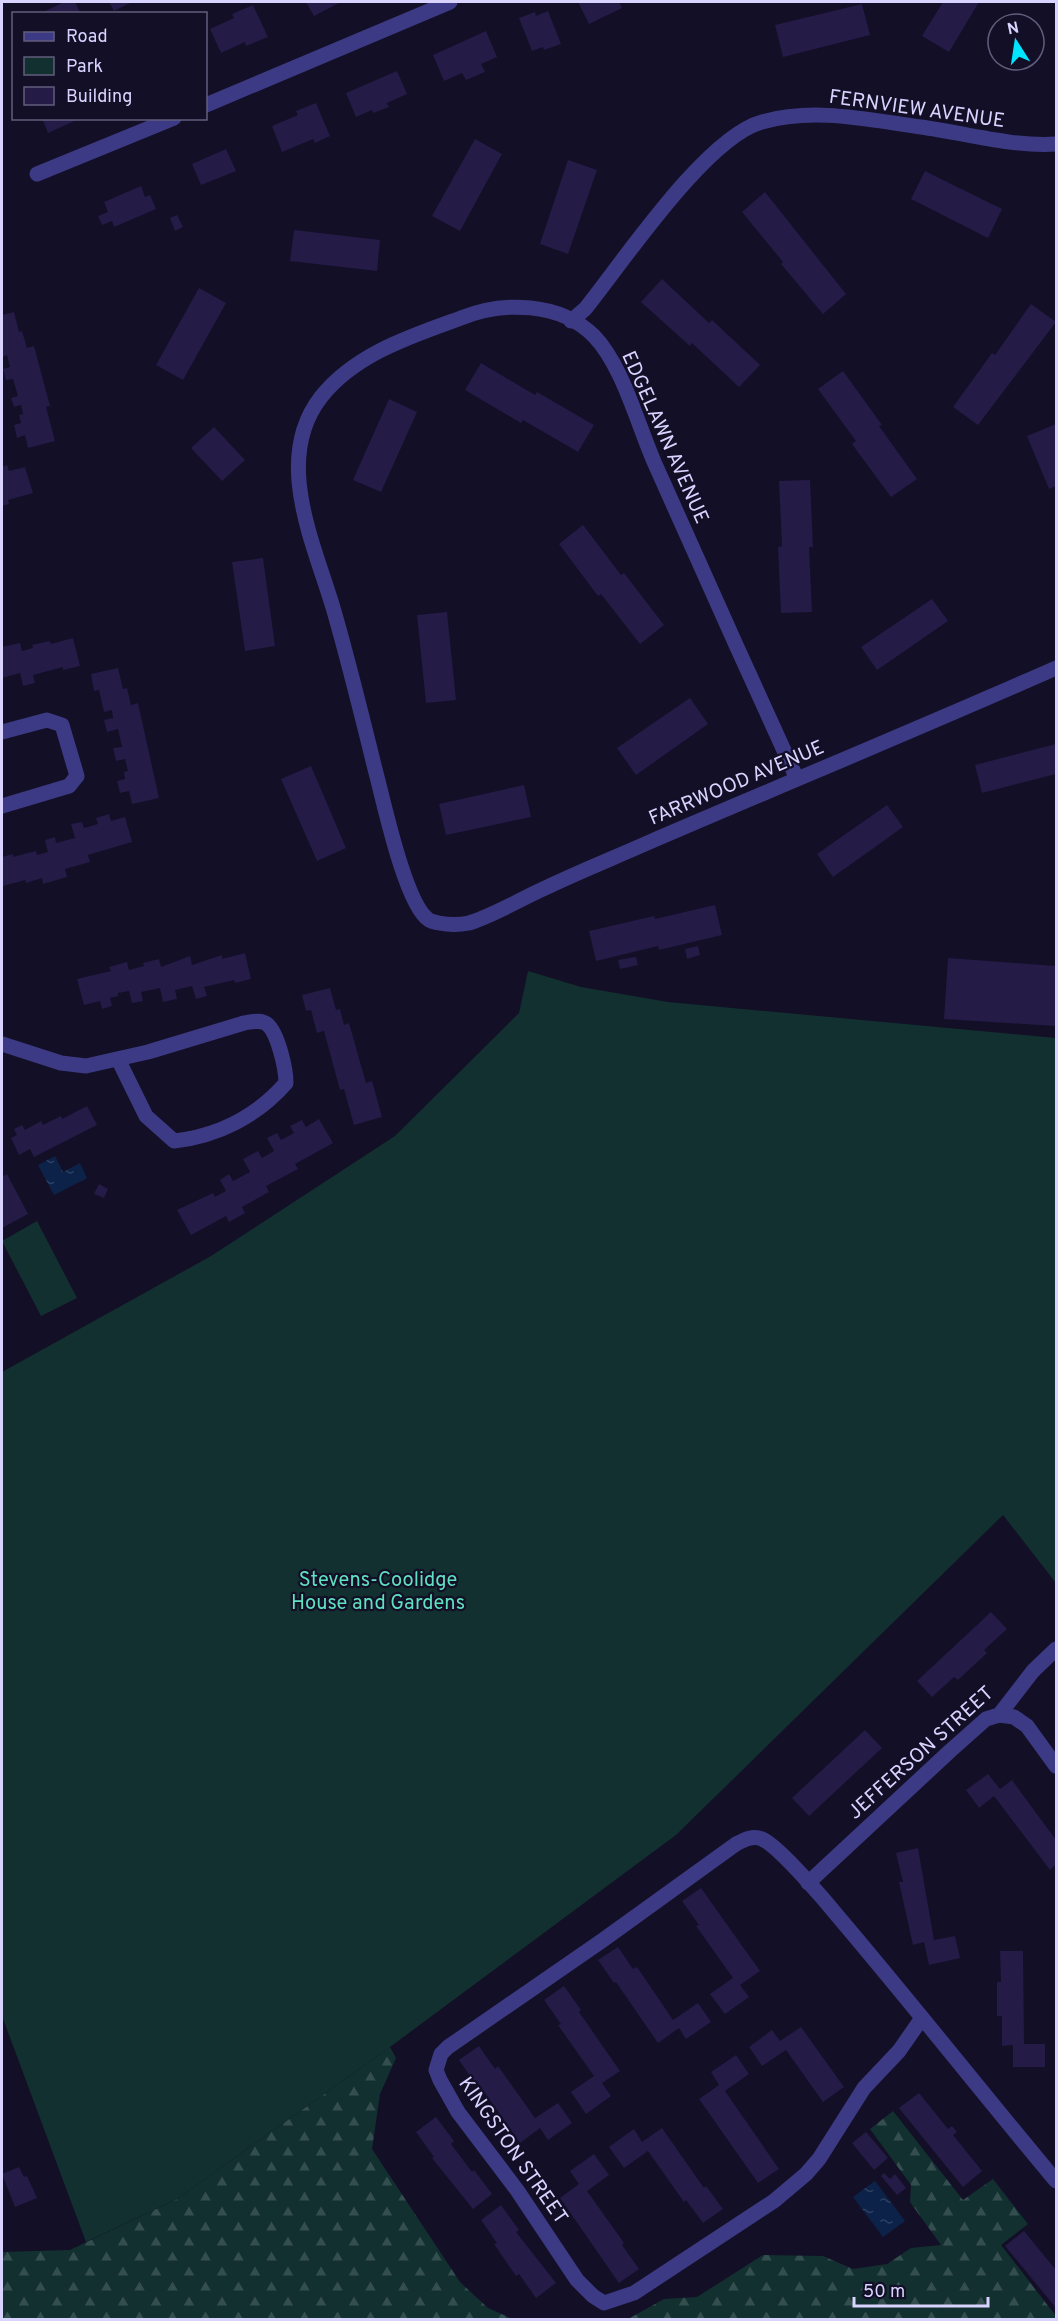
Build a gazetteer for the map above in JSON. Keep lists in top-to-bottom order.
{
  "streets": {
    "street": [
      "FERNVIEW AVENUE",
      "EDGELAWN AVENUE",
      "FARRWOOD AVENUE",
      "JEFFERSON STREET",
      "KINGSTON STREET"
    ]
  },
  "crossings": [
    ["FERNVIEW AVENUE", "EDGELAWN AVENUE"],
    ["EDGELAWN AVENUE", "FARRWOOD AVENUE"],
    ["JEFFERSON STREET", "KINGSTON STREET"]
  ],
  "parks": ["Stevens-Coolidge House and Gardens"],
  "legend": ["Road", "Park", "Building"],
  "scale_bar": "50 m",
  "north": "top"
}
